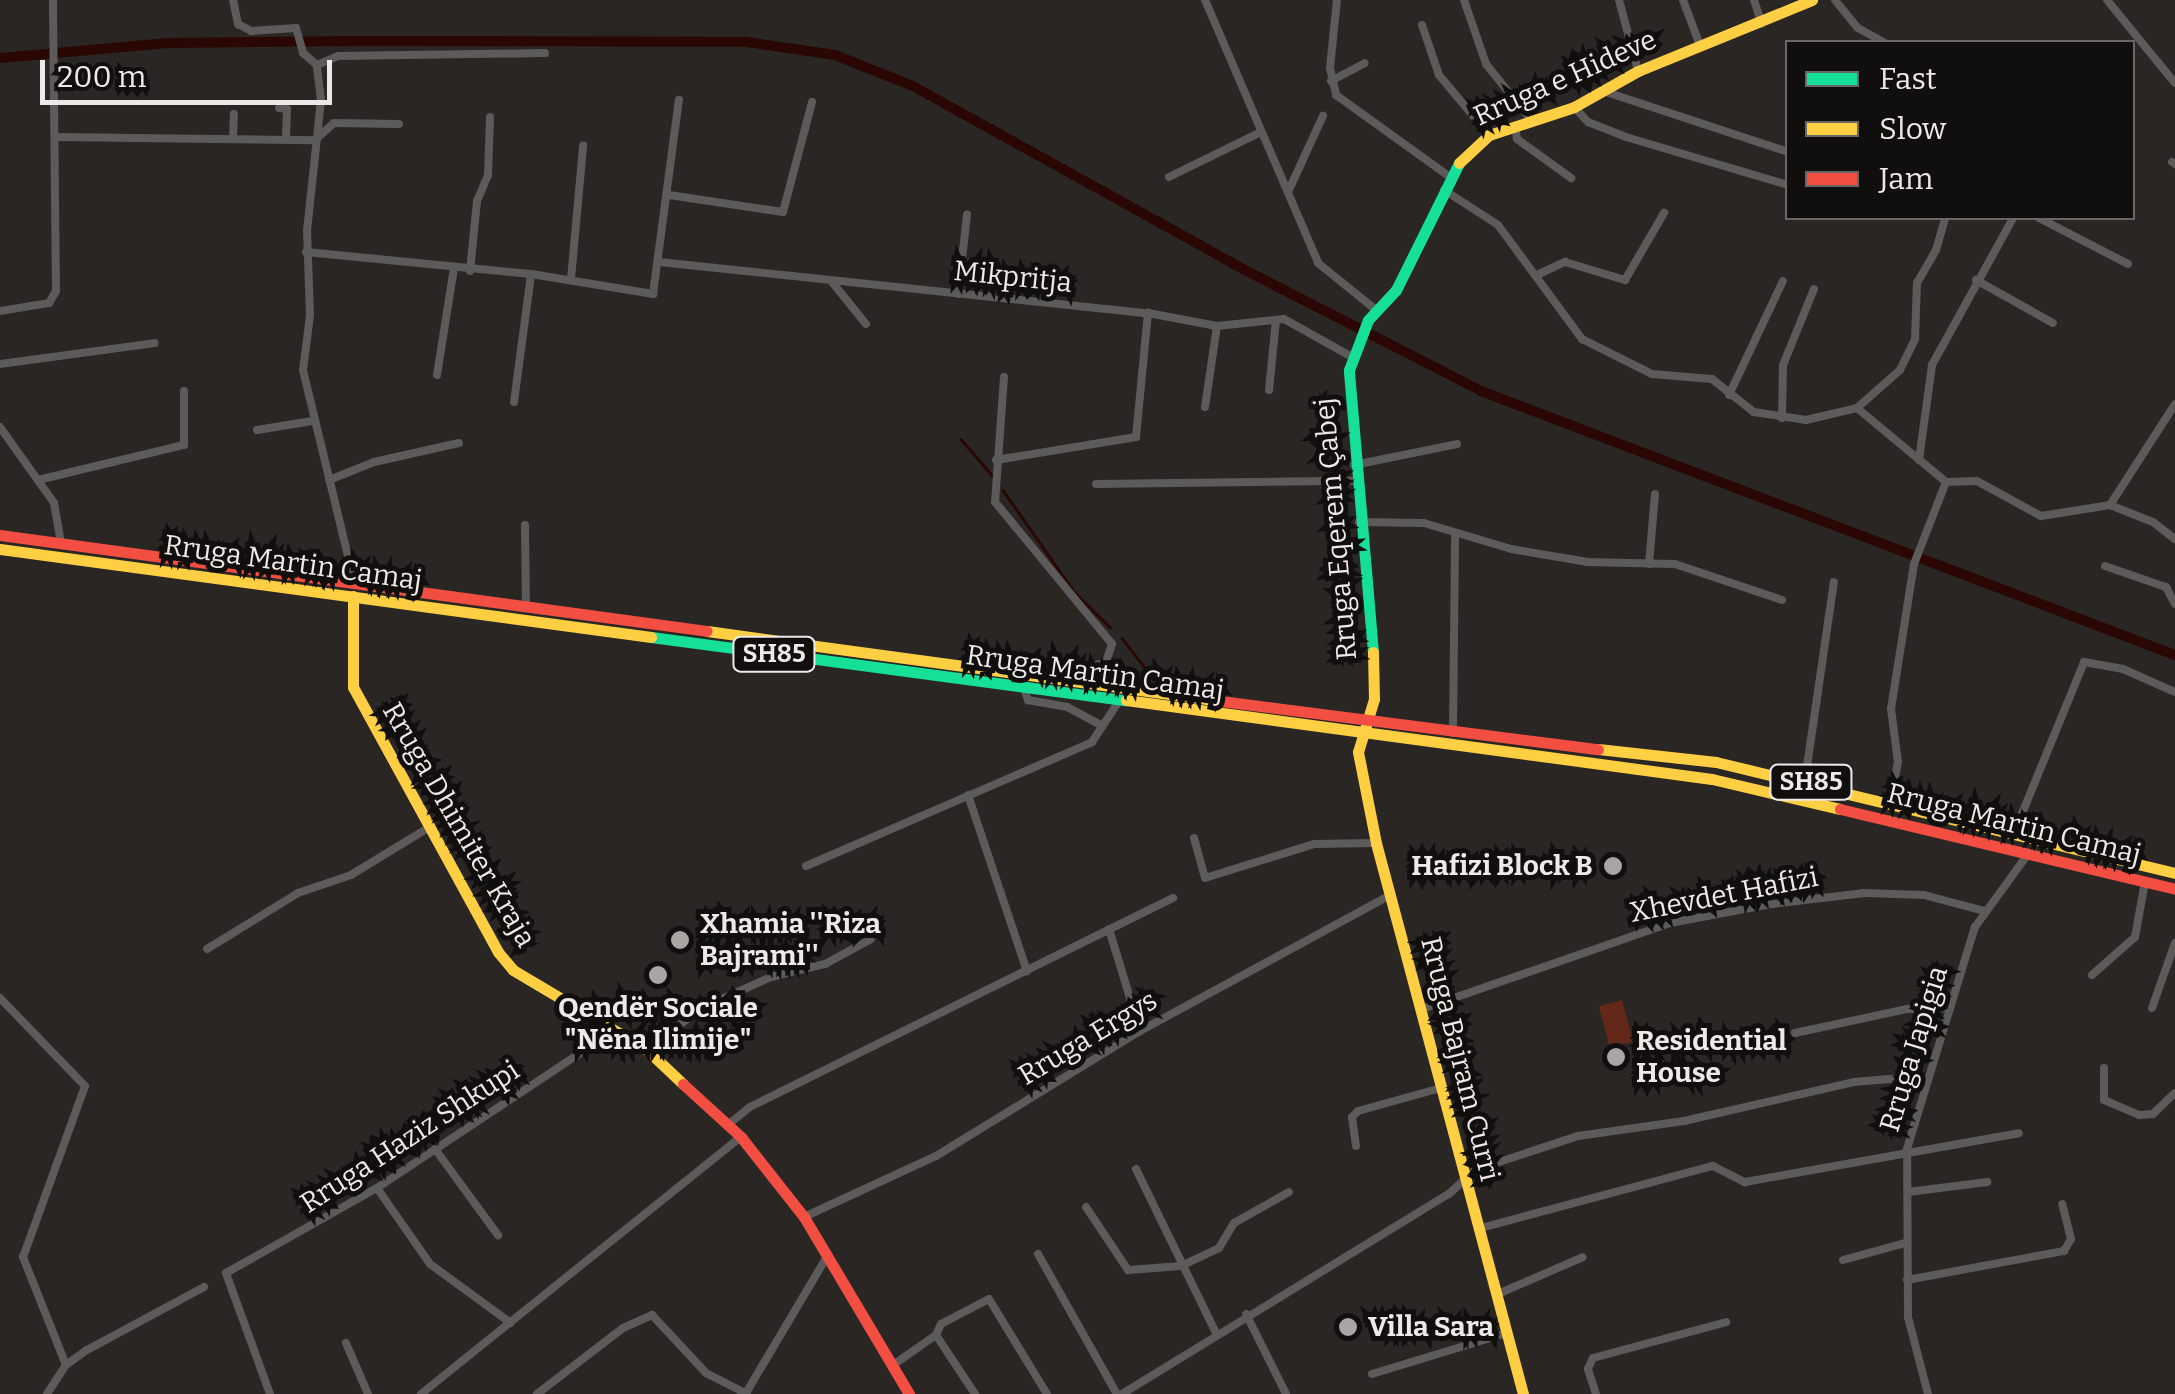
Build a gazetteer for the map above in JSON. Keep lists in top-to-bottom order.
{
  "streets": {
    "main road": [
      "Rruga e Hideve",
      "Rruga Eqerem Çabej",
      "Rruga Martin Camaj",
      "SH85",
      "Rruga Dhimiter Kraja",
      "Rruga Bajram Curri"
    ],
    "street": [
      "Mikpritja",
      "Xhevdet Hafizi",
      "Rruga Ergys",
      "Rruga Japigia",
      "Rruga Haziz Shkupi"
    ]
  },
  "crossings": [
    ["Rruga e Hideve", "Rruga Eqerem Çabej"],
    ["Mikpritja", "Rruga Eqerem Çabej"],
    ["Rruga Eqerem Çabej", "Rruga Martin Camaj"],
    ["Rruga Eqerem Çabej", "Rruga Bajram Curri"],
    ["Rruga Martin Camaj", "Rruga Dhimiter Kraja"],
    ["Rruga Martin Camaj", "Rruga Japigia"],
    ["Rruga Martin Camaj", "Rruga Bajram Curri"],
    ["Rruga Dhimiter Kraja", "Rruga Ergys"],
    ["Rruga Dhimiter Kraja", "Rruga Haziz Shkupi"],
    ["Xhevdet Hafizi", "Rruga Japigia"],
    ["Xhevdet Hafizi", "Rruga Bajram Curri"],
    ["Rruga Ergys", "Rruga Bajram Curri"]
  ],
  "places": [
    "Hafizi Block B",
    "Xhamia ''Riza Bajrami''",
    "Qendër Sociale \"Nëna Ilimije\"",
    "Residential House",
    "Villa Sara"
  ],
  "legend": ["Fast", "Slow", "Jam"],
  "scale_bar": "200 m"
}
